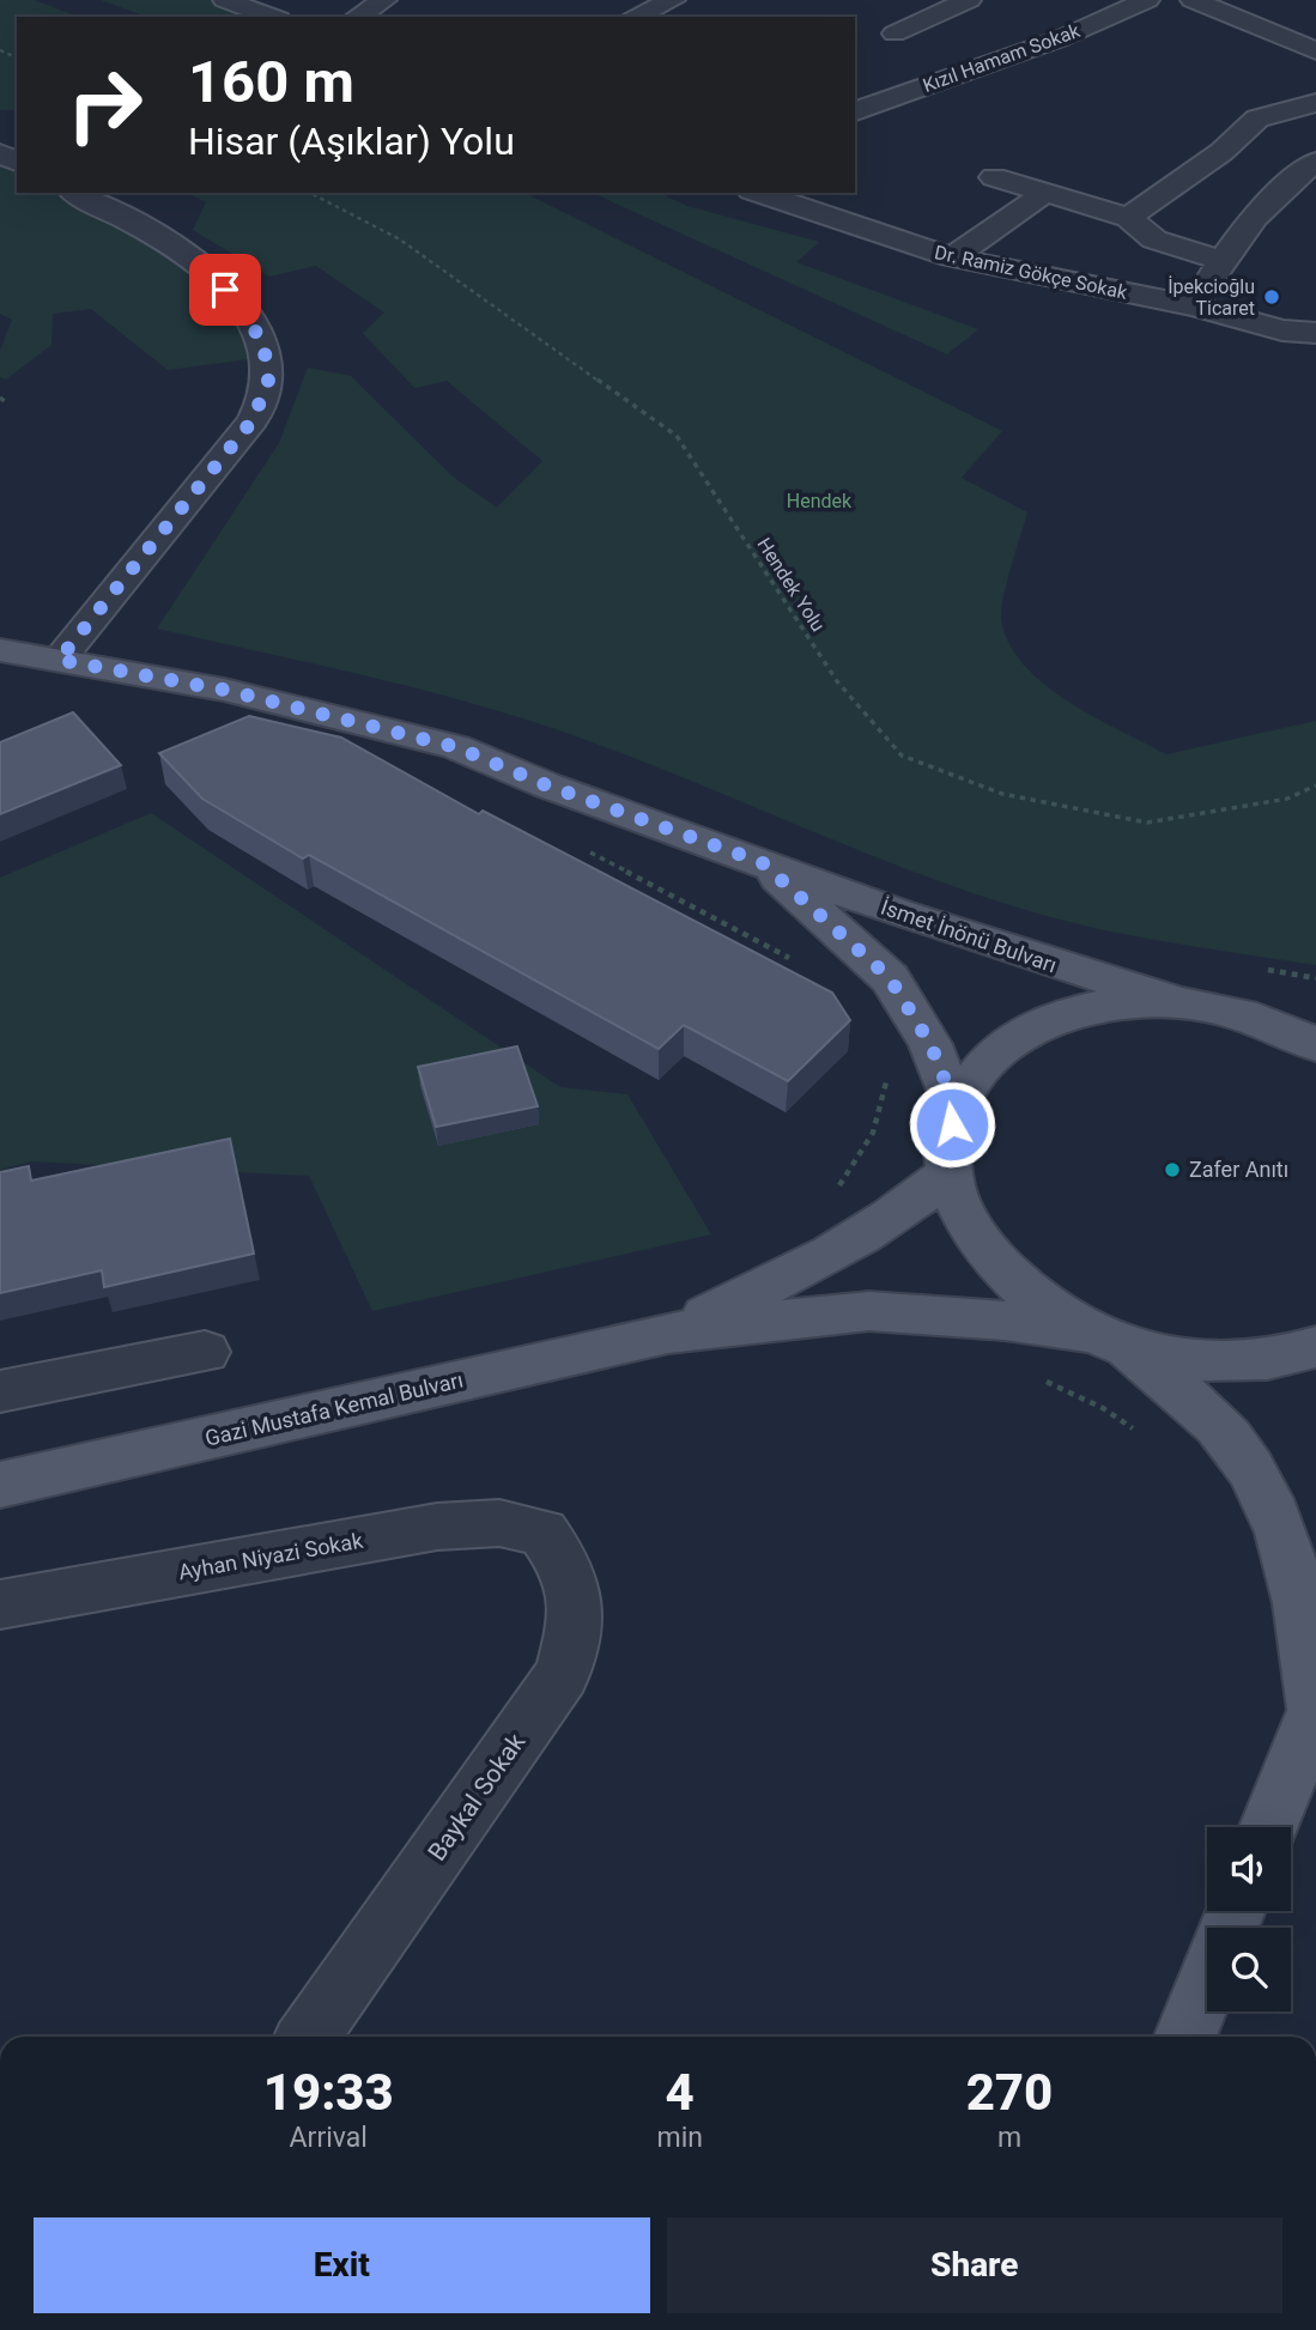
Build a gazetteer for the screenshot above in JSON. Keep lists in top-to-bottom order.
{
  "streets": {
    "main road": ["İsmet İnönü Bulvarı", "Gazi Mustafa Kemal Bulvarı"],
    "street": [
      "Kızıl Hamam Sokak",
      "Dr. Ramiz Gökçe Sokak",
      "Ayhan Niyazi Sokak",
      "Baykal Sokak"
    ],
    "path": ["Hendek Yolu"]
  },
  "crossings": [
    ["Ayhan Niyazi Sokak", "Baykal Sokak"]
  ],
  "parks": ["Hendek"],
  "places": ["İpekcioğlu Ticaret", "Zafer Anıtı"],
  "page": {
    "turn": ["160 m", "Hisar (Aşıklar) Yolu"],
    "eta": [
      "19:33",
      "Arrival",
      "4",
      "min",
      "270",
      "m"
    ],
    "buttons": ["Exit", "Share"]
  }
}
